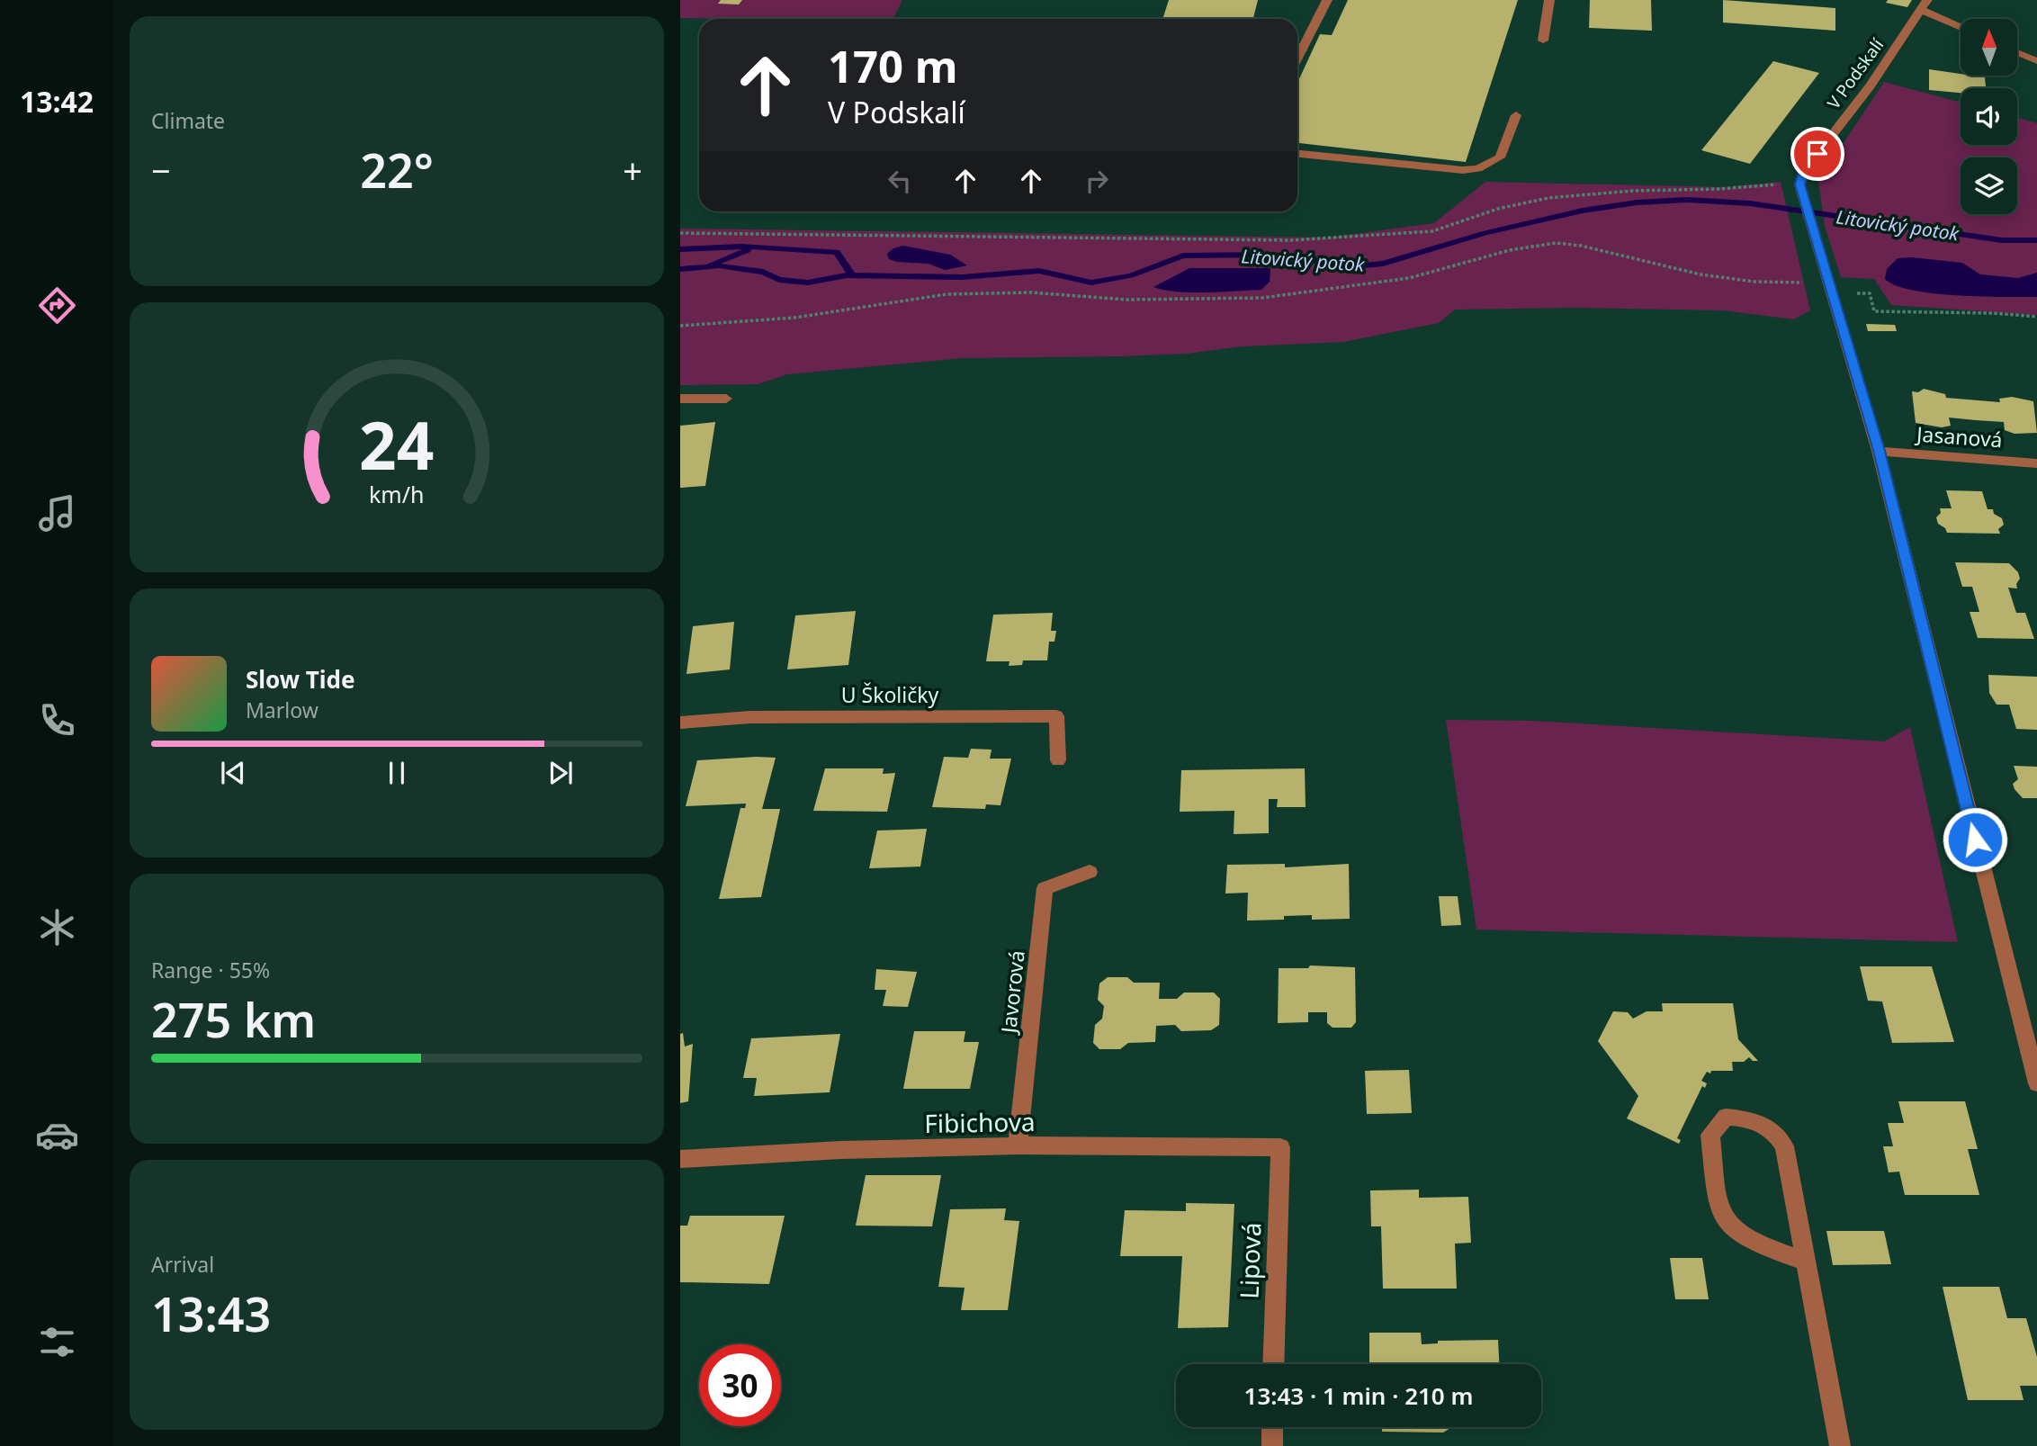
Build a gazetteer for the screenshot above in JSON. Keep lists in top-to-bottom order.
{
  "streets": {
    "street": [
      "V Podskalí",
      "Jasanová",
      "U Školičky",
      "Javorová",
      "Fibichova",
      "Lipová"
    ]
  },
  "crossings": [
    ["Javorová", "Fibichova"],
    ["Fibichova", "Lipová"]
  ],
  "water": ["Litovický potok"],
  "north": "top",
  "page": {
    "tabs": "13:42",
    "tile": [
      "Climate",
      ["Range · 55%", "275 km"],
      ["Arrival", "13:43"]
    ],
    "turn": ["170 m", "V Podskalí"],
    "heat": ["−", "22°", "+"],
    "song": ["Slow Tide", "Marlow"],
    "limit": "30",
    "trip": "13:43 · 1 min · 210 m",
    "gauge": ["24", "km/h"]
  }
}
